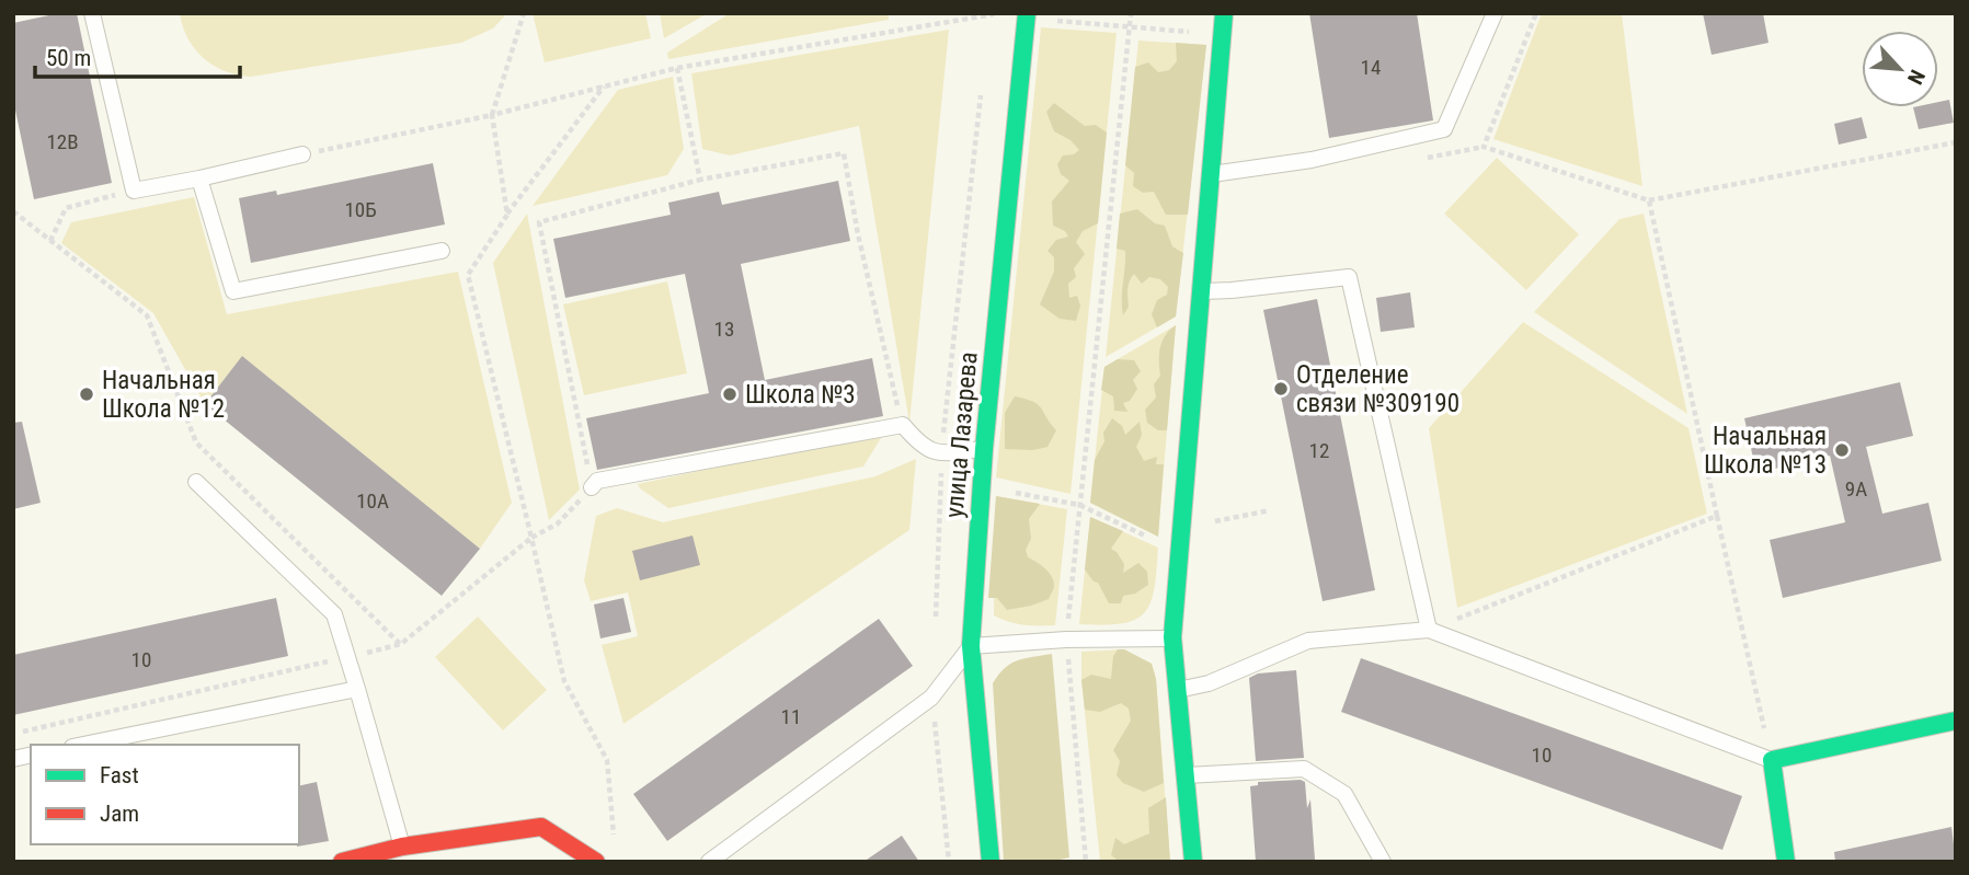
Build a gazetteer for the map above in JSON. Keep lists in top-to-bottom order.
{
  "streets": {
    "main road": ["улица Лазарева"]
  },
  "places": [
    "Отделение связи №309190",
    "Начальная Школа №12",
    "Школа №3",
    "Начальная Школа №13"
  ],
  "house_numbers": [
    "14",
    "12В",
    "10Б",
    "13",
    "12",
    "9А",
    "10А",
    "10",
    "11",
    "10"
  ],
  "legend": ["Fast", "Jam"],
  "scale_bar": "50 m",
  "north": "bottom right"
}
